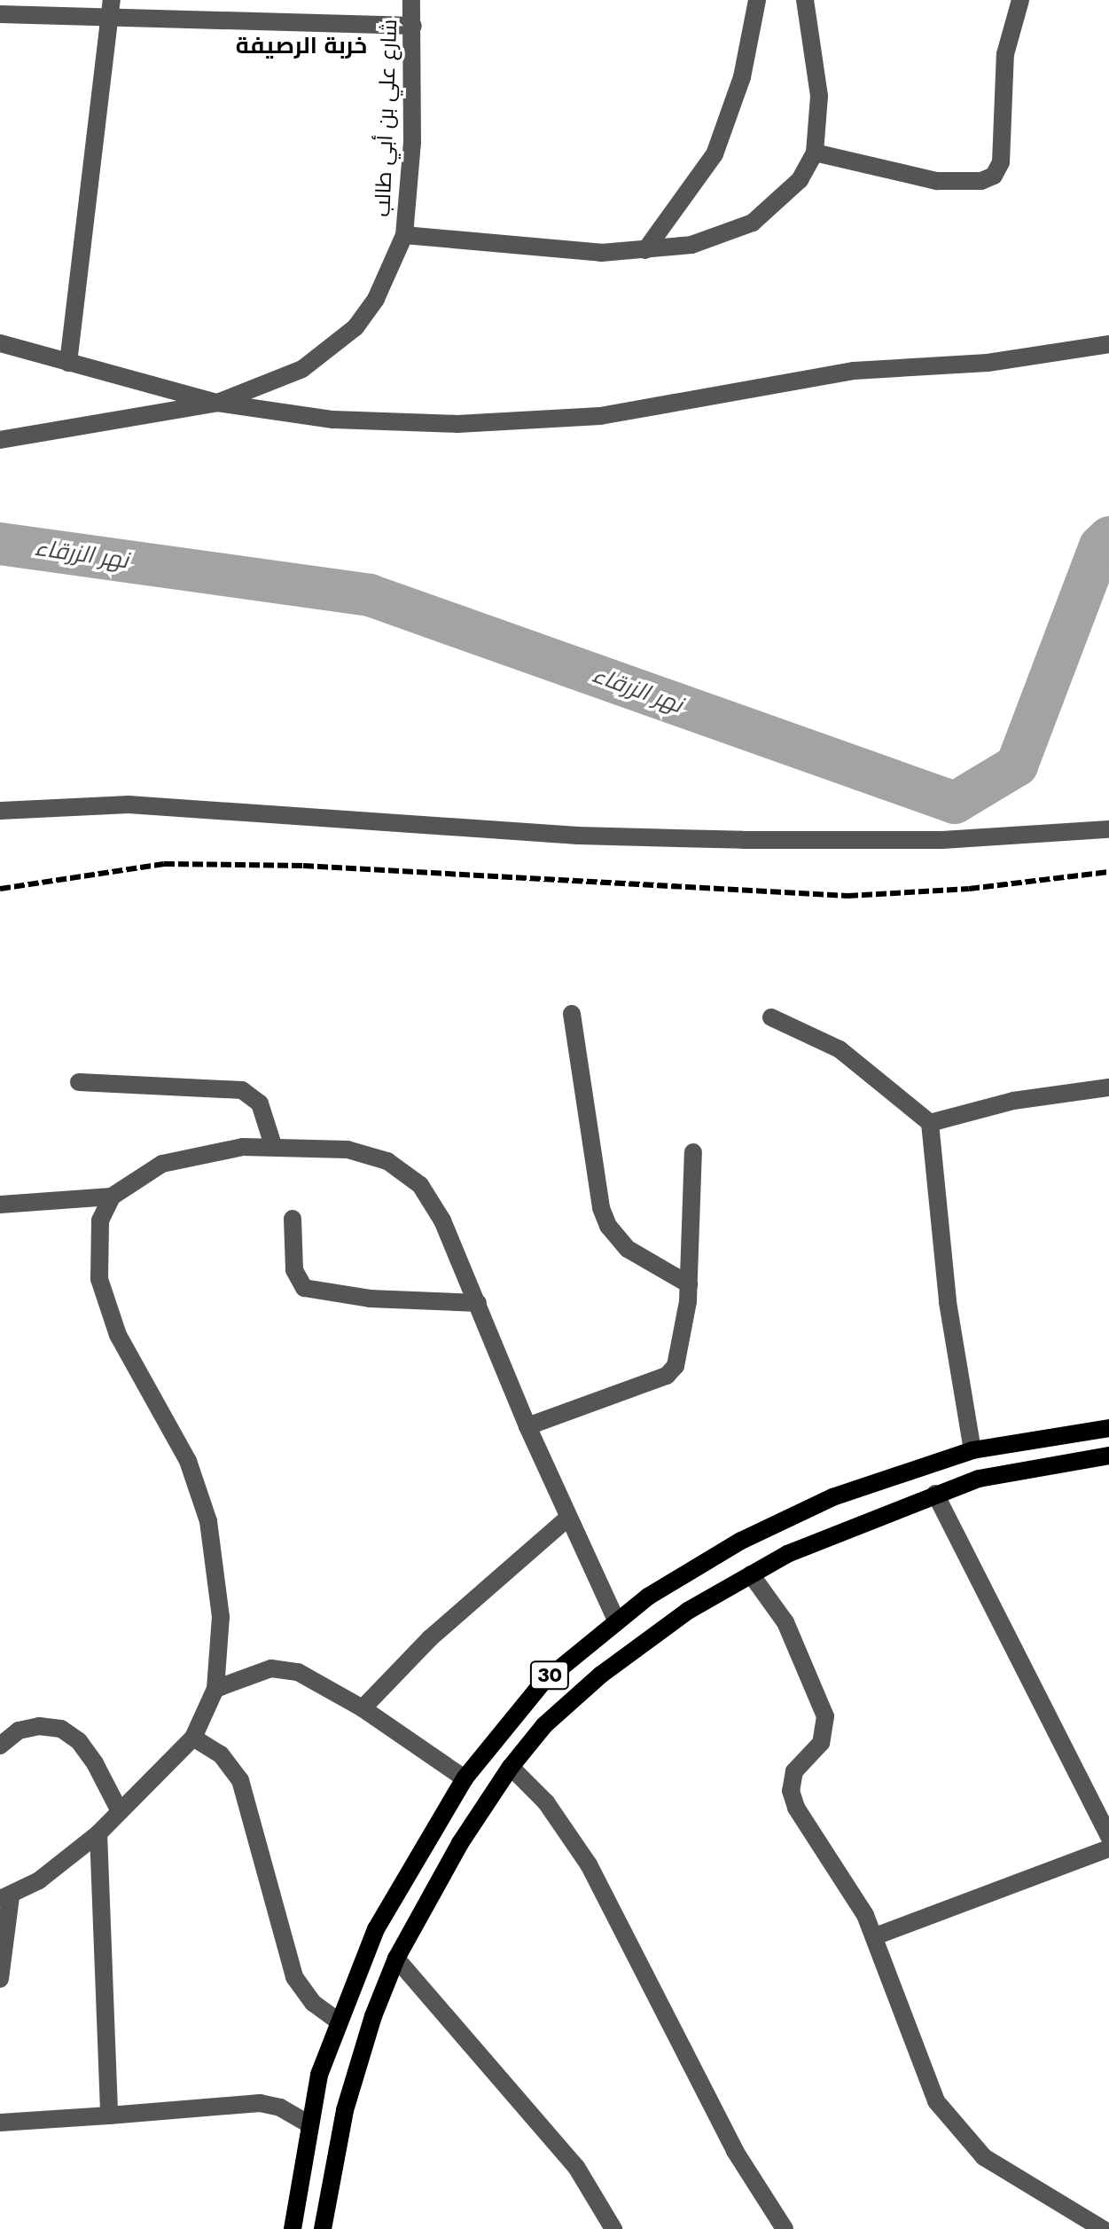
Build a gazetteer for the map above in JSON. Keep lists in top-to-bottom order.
{
  "streets": {
    "main road": ["30"],
    "street": ["شارع علي بن أبي طالب"]
  },
  "districts": ["خربة الرصيفة"],
  "water": ["نهر الزرقاء"]
}
